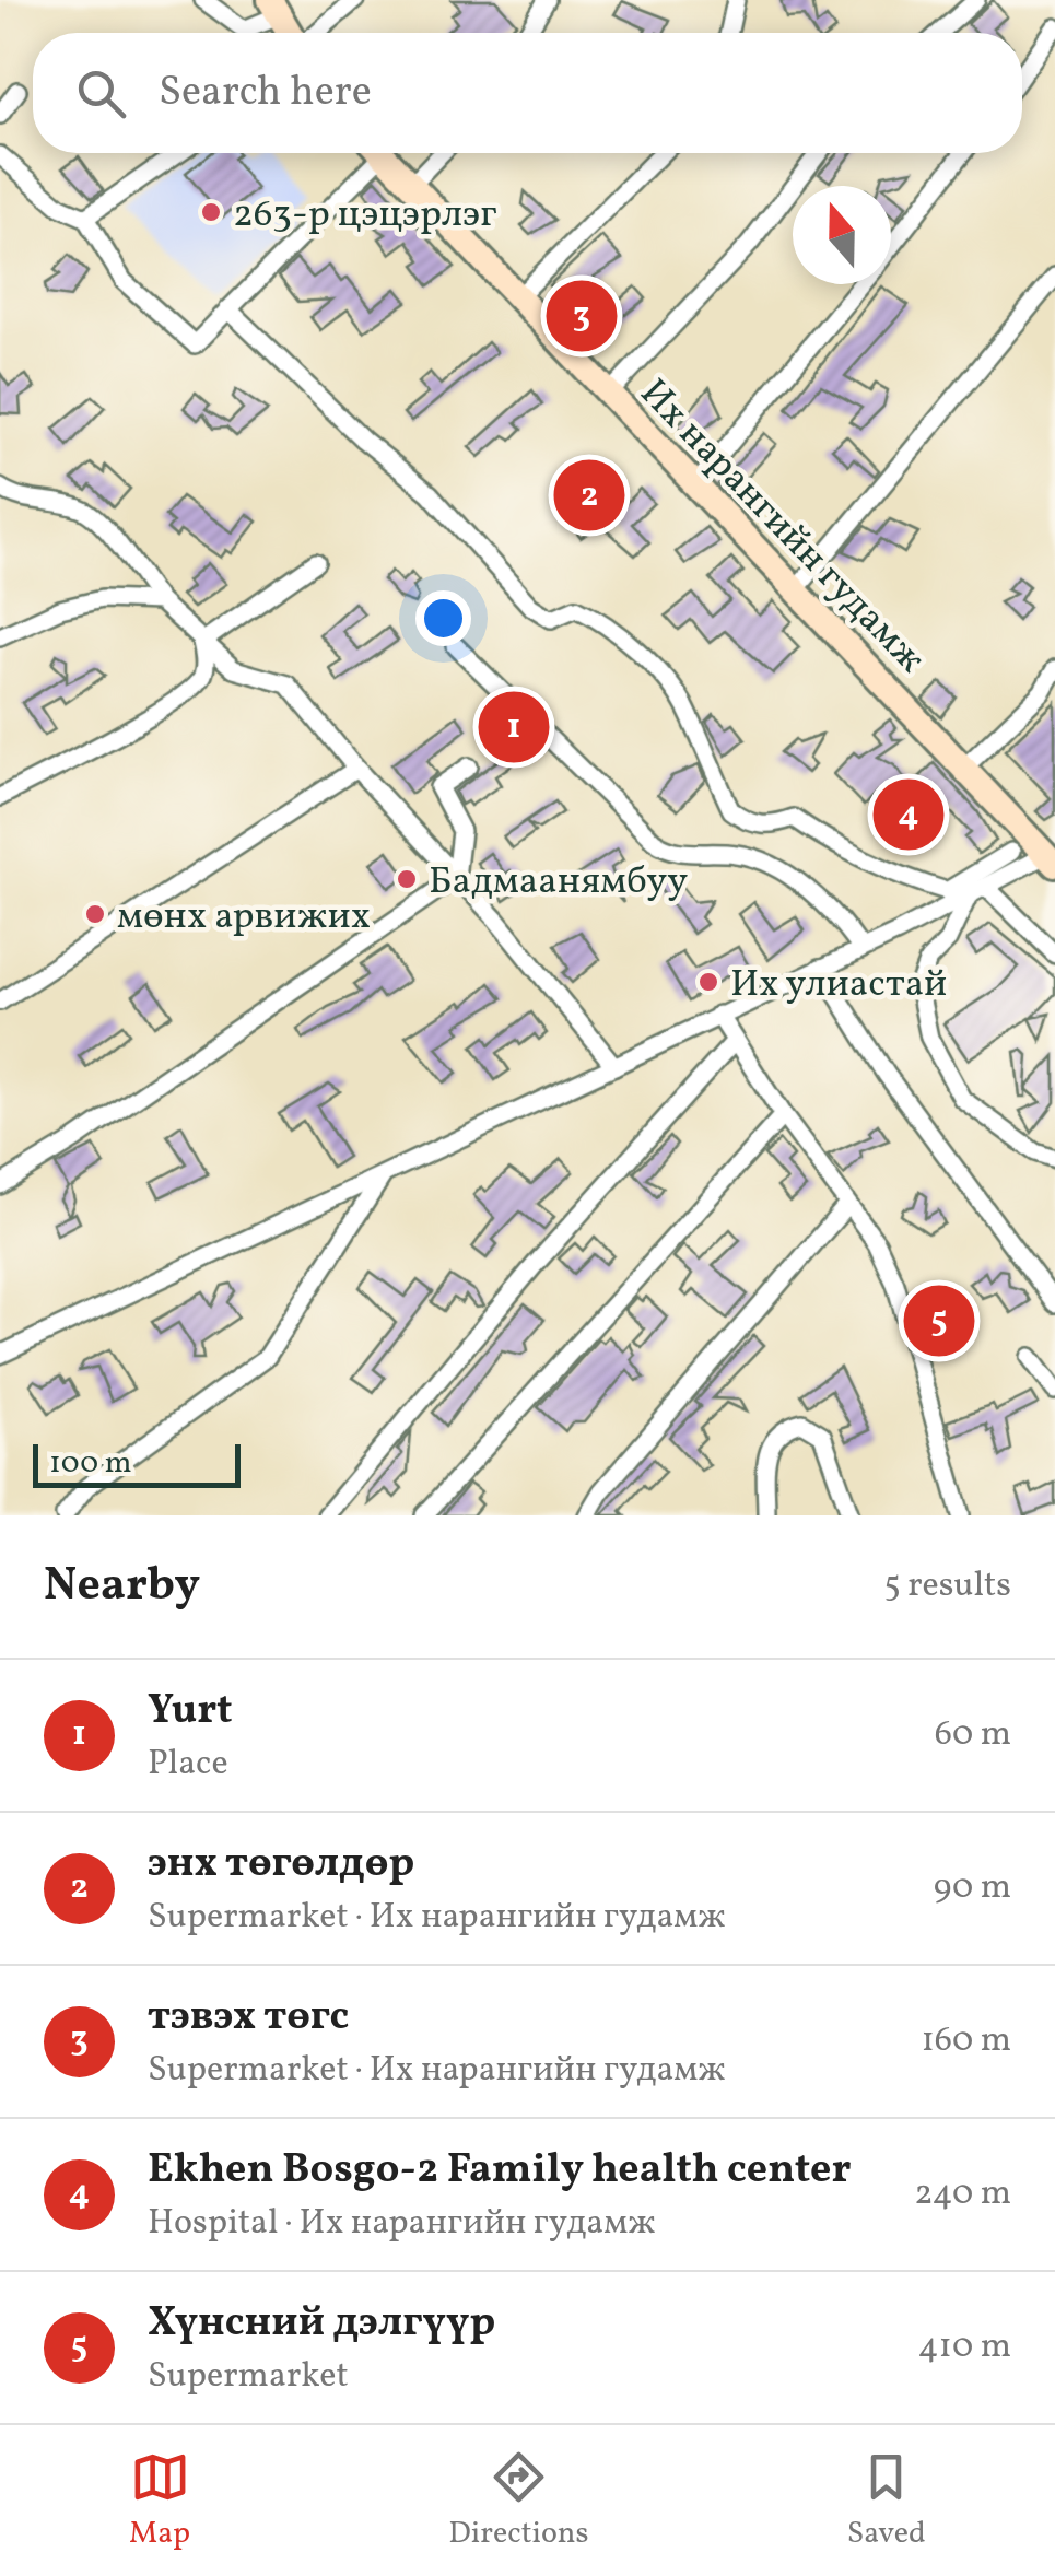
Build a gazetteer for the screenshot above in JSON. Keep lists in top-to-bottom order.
{
  "streets": {
    "main road": ["Их нарангийн гудамж"]
  },
  "places": [
    "263-р цэцэрлэг",
    "Бадмаанямбуу",
    "мөнх арвижих",
    "Их улиастай"
  ],
  "scale_bar": "100 m",
  "north": "top",
  "page": {
    "search": "Search here",
    "pins": [
      "3",
      "2",
      "1",
      "4",
      "5"
    ],
    "scale": "100 m",
    "heading": ["Nearby", "5 results"],
    "list": [
      {
        "mark": "1",
        "name": "Yurt",
        "note": "Place",
        "value": "60 m"
      },
      {
        "mark": "2",
        "name": "энх төгөлдөр",
        "note": "Supermarket · Их нарангийн гудамж",
        "value": "90 m"
      },
      {
        "mark": "3",
        "name": "тэвэх төгс",
        "note": "Supermarket · Их нарангийн гудамж",
        "value": "160 m"
      },
      {
        "mark": "4",
        "name": "Ekhen Bosgo-2 Family health center",
        "note": "Hospital · Их нарангийн гудамж",
        "value": "240 m"
      },
      {
        "mark": "5",
        "name": "Хүнсний дэлгүүр",
        "note": "Supermarket",
        "value": "410 m"
      }
    ],
    "nav": ["Map", "Directions", "Saved"]
  }
}
